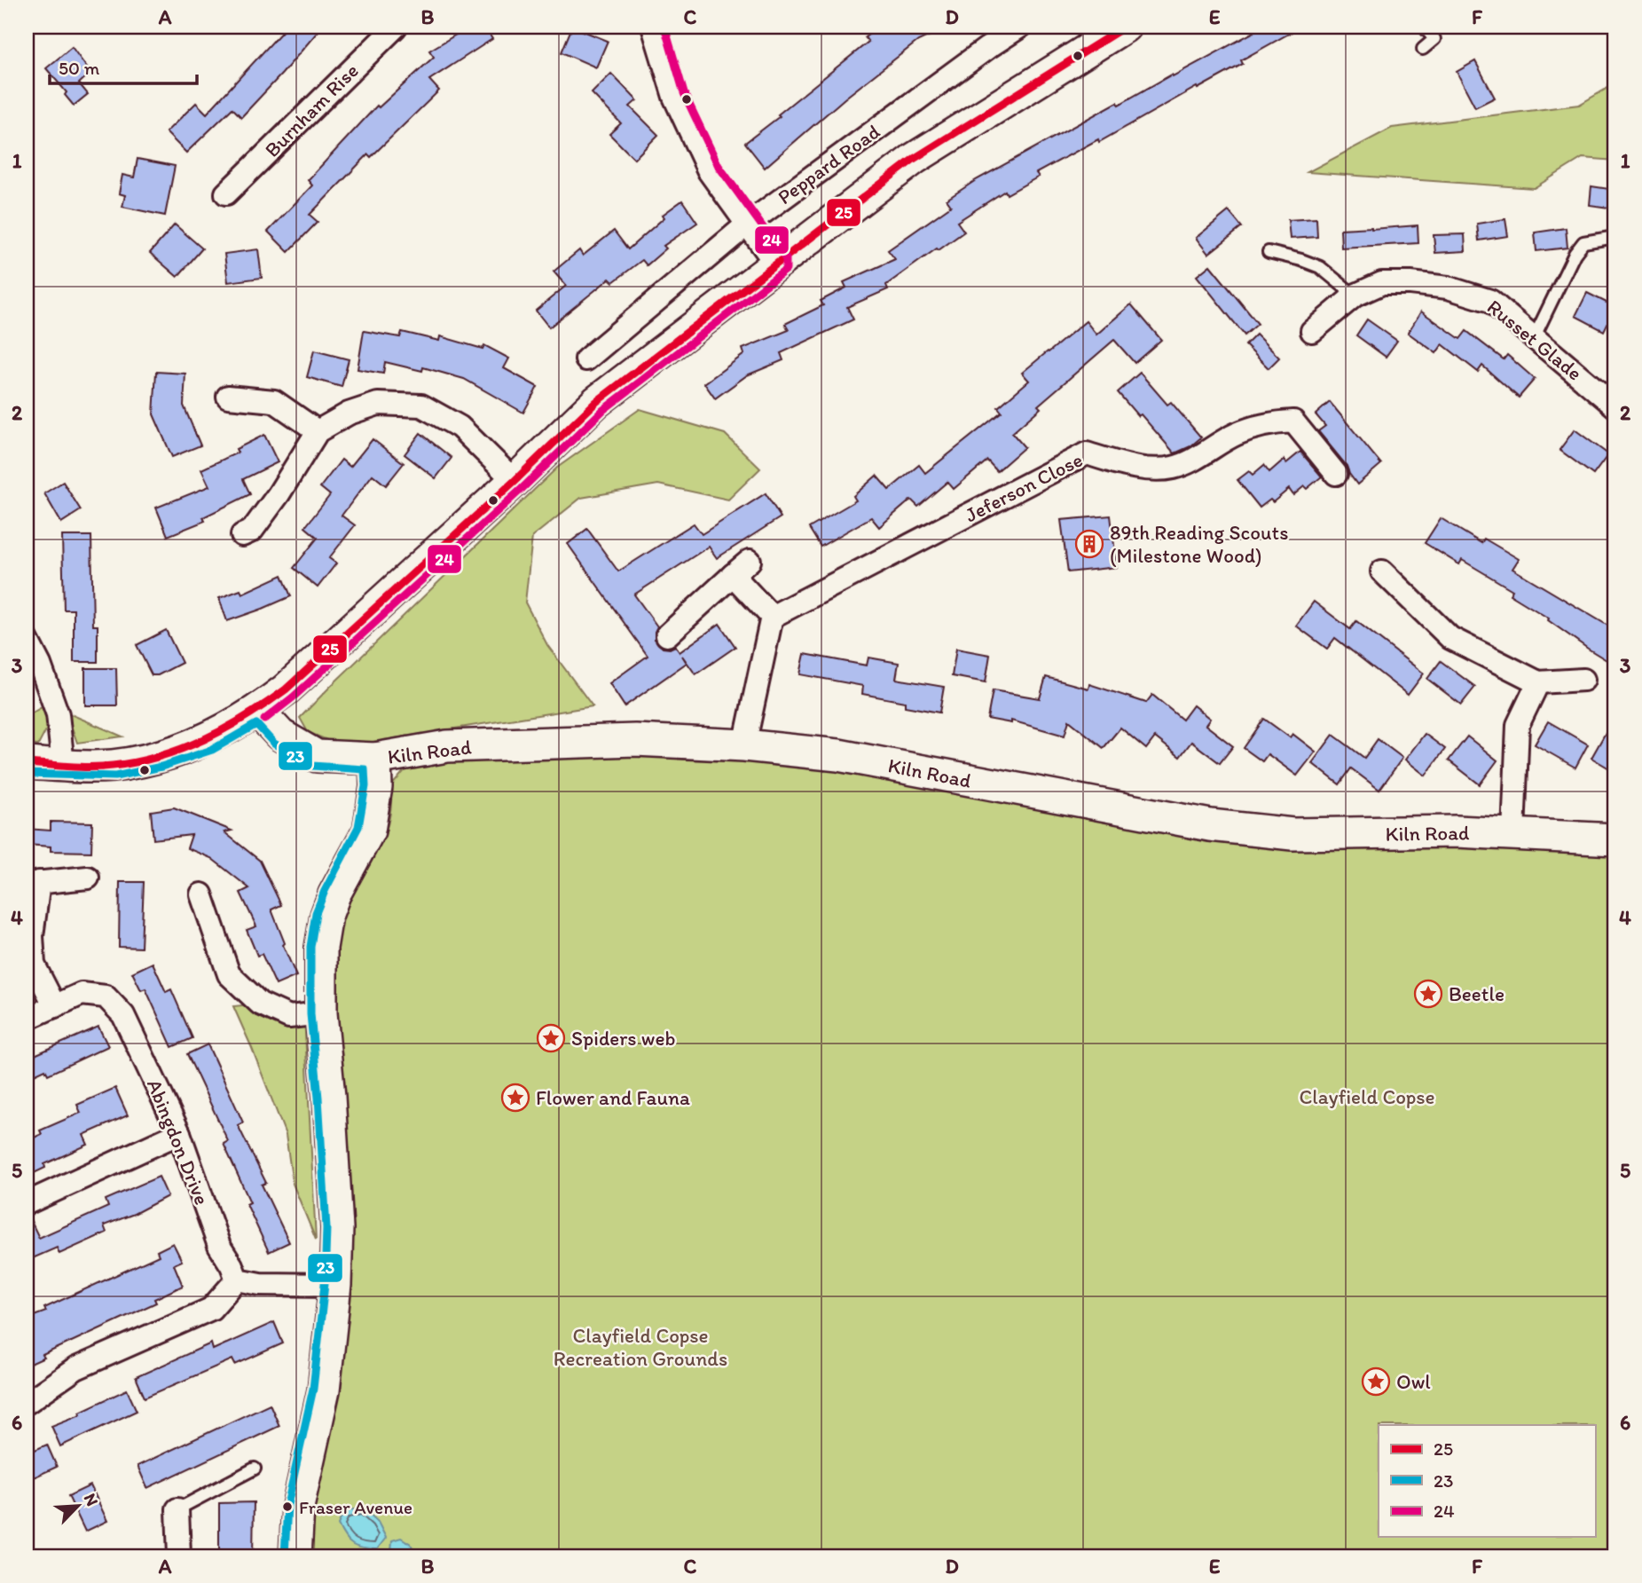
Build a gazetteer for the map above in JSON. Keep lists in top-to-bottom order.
{
  "streets": {
    "street": [
      "Burnham Rise",
      "Peppard Road",
      "Russet Glade",
      "Jeferson Close",
      "Kiln Road",
      "Abingdon Drive"
    ]
  },
  "parks": ["Clayfield Copse", "Clayfield Copse Recreation Grounds"],
  "places": {
    "building": ["89th Reading Scouts (Milestone Wood)"],
    "place": [
      "Beetle",
      "Spiders web",
      "Flower and Fauna",
      "Owl"
    ],
    "other": ["Fraser Avenue"]
  },
  "lines": ["transit line 25", "transit line 24", "transit line 23"],
  "legend": ["25", "23", "24"],
  "scale_bar": "50 m",
  "north": "top right",
  "grid": {
    "columns": [
      "A",
      "B",
      "C",
      "D",
      "E",
      "F"
    ],
    "rows": [
      "1",
      "2",
      "3",
      "4",
      "5",
      "6"
    ]
  }
}
